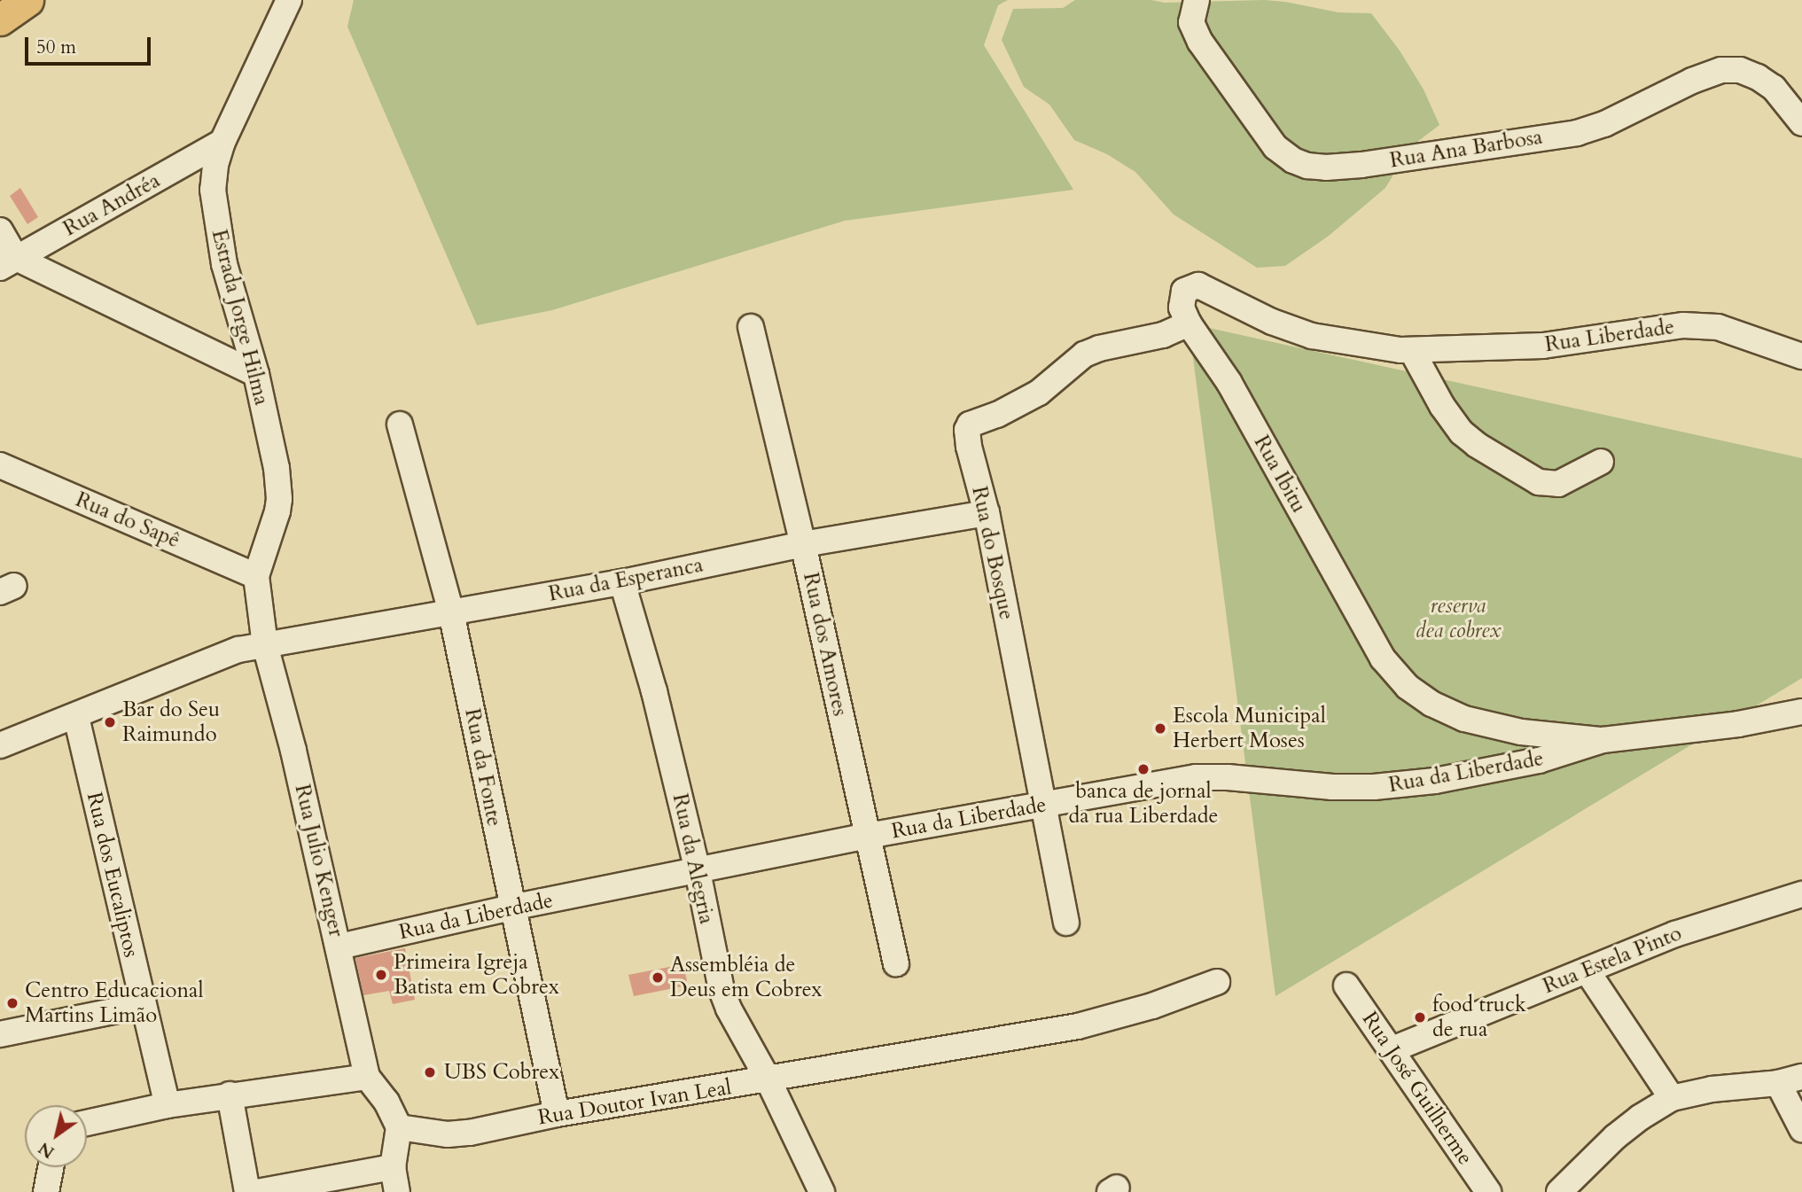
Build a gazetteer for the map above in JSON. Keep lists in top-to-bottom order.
{
  "streets": {
    "street": [
      "Rua Ana Barbosa",
      "Rua Andréa",
      "Estrada Jorge Hilma",
      "Rua Liberdade",
      "Rua Ibitu",
      "Rua do Sapê",
      "Rua do Bosque",
      "Rua da Esperanca",
      "Rua dos Amores",
      "Rua da Fonte",
      "Rua da Liberdade",
      "Rua da Alegria",
      "Rua Julio Kenger",
      "Rua dos Eucaliptos",
      "Rua Estela Pinto",
      "Rua José Guilherme",
      "Rua Doutor Ivan Leal"
    ]
  },
  "crossings": [
    ["Rua Andréa", "Estrada Jorge Hilma"],
    ["Estrada Jorge Hilma", "Rua do Sapê"],
    ["Estrada Jorge Hilma", "Rua da Esperanca"],
    ["Estrada Jorge Hilma", "Rua Julio Kenger"],
    ["Rua Liberdade", "Rua Ibitu"],
    ["Rua Ibitu", "Rua do Bosque"],
    ["Rua Ibitu", "Rua da Liberdade"],
    ["Rua do Bosque", "Rua da Esperanca"],
    ["Rua do Bosque", "Rua da Liberdade"],
    ["Rua da Esperanca", "Rua dos Amores"],
    ["Rua da Esperanca", "Rua da Fonte"],
    ["Rua da Esperanca", "Rua da Alegria"],
    ["Rua da Esperanca", "Rua Julio Kenger"],
    ["Rua da Esperanca", "Rua dos Eucaliptos"],
    ["Rua dos Amores", "Rua da Liberdade"],
    ["Rua da Fonte", "Rua da Liberdade"],
    ["Rua da Fonte", "Rua Doutor Ivan Leal"],
    ["Rua da Liberdade", "Rua da Alegria"],
    ["Rua da Liberdade", "Rua Julio Kenger"],
    ["Rua da Alegria", "Rua Doutor Ivan Leal"],
    ["Rua Estela Pinto", "Rua José Guilherme"]
  ],
  "parks": ["reserva dea cobrex"],
  "places": [
    "Bar do Seu Raimundo",
    "Escola Municipal Herbert Moses",
    "banca de jornal da rua Liberdade",
    "Primeira Igreja Batista em Cobrex",
    "Assembléia de Deus em Cobrex",
    "Centro Educacional Martins Limão",
    "food truck de rua",
    "UBS Cobrex"
  ],
  "scale_bar": "50 m",
  "north": "bottom left"
}
